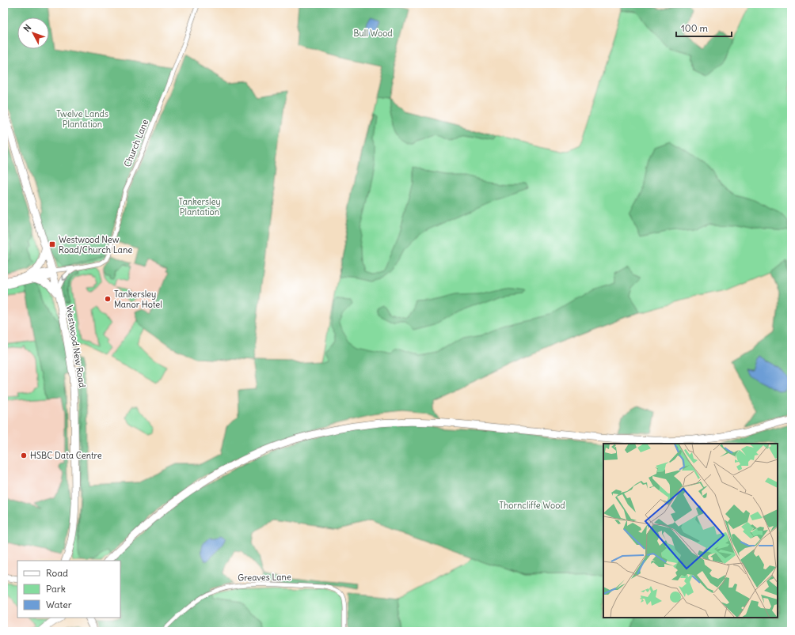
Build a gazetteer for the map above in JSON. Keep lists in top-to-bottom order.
{
  "streets": {
    "highway": ["Westwood New Road"],
    "street": ["Church Lane", "Greaves Lane"]
  },
  "crossings": [
    ["Church Lane", "Westwood New Road"]
  ],
  "parks": [
    "Bull Wood",
    "Twelve Lands Plantation",
    "Tankersley Plantation",
    "Thorncliffe Wood"
  ],
  "places": {
    "transit": ["Westwood New Road/Church Lane"],
    "other": ["Tankersley Manor Hotel", "HSBC Data Centre"]
  },
  "legend": ["Road", "Park", "Water"],
  "scale_bar": "100 m",
  "north": "top left"
}
